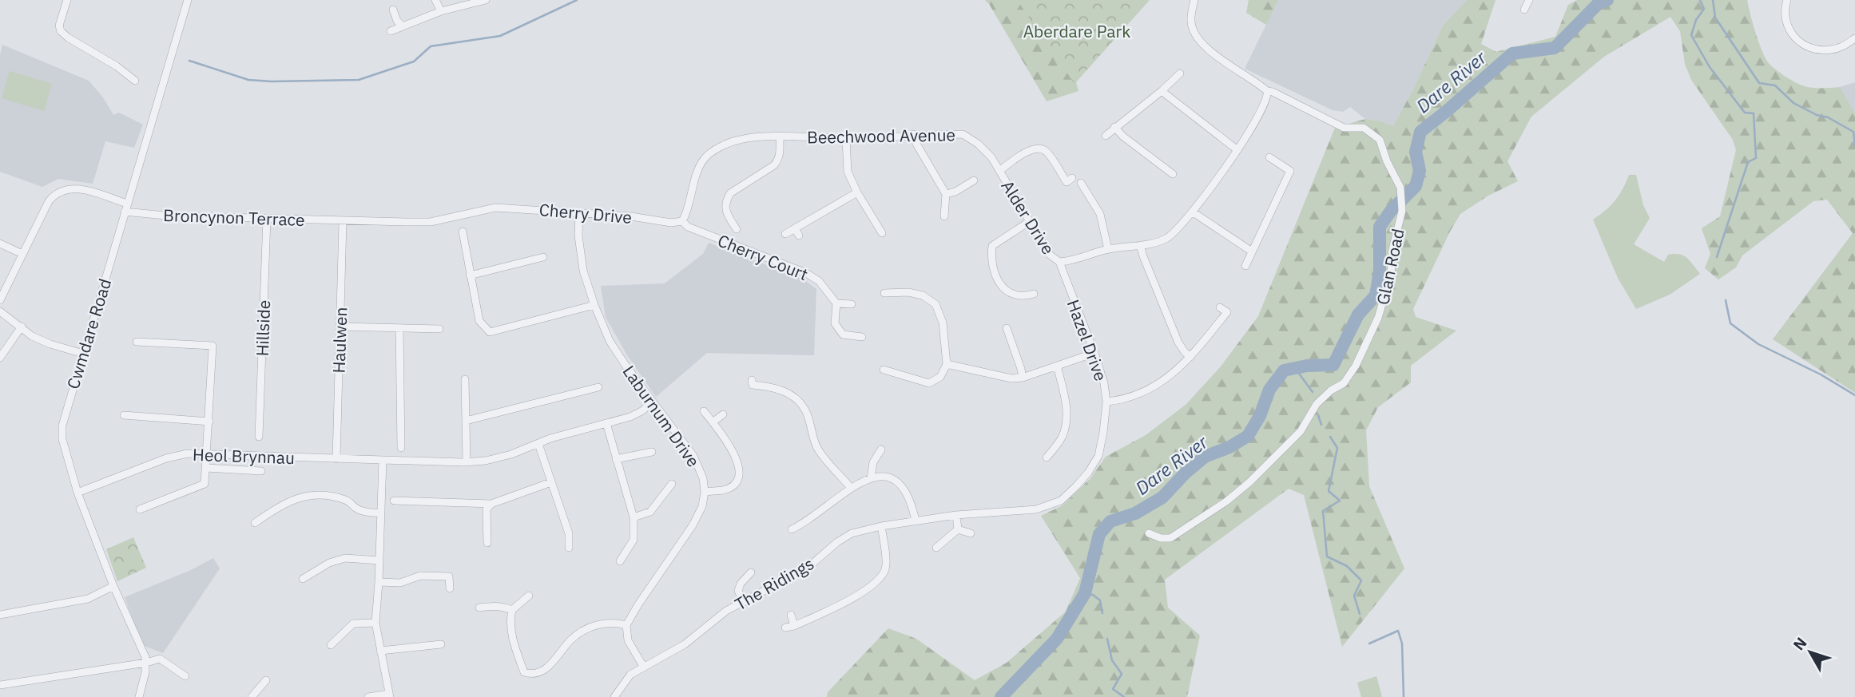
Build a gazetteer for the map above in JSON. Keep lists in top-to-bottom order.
{
  "streets": {
    "street": [
      "Beechwood Avenue",
      "Cherry Drive",
      "Broncynon Terrace",
      "Alder Drive",
      "Cherry Court",
      "Glan Road",
      "Hillside",
      "Cwmdare Road",
      "Haulwen",
      "Hazel Drive",
      "Laburnum Drive",
      "Heol Brynnau",
      "The Ridings"
    ]
  },
  "crossings": [
    ["Beechwood Avenue", "Alder Drive"],
    ["Cherry Drive", "Broncynon Terrace"],
    ["Cherry Drive", "Cherry Court"],
    ["Cherry Drive", "Haulwen"],
    ["Cherry Drive", "Laburnum Drive"],
    ["Broncynon Terrace", "Hillside"],
    ["Broncynon Terrace", "Cwmdare Road"],
    ["Broncynon Terrace", "Haulwen"],
    ["Alder Drive", "Hazel Drive"],
    ["Cwmdare Road", "Heol Brynnau"],
    ["Haulwen", "Heol Brynnau"],
    ["Hazel Drive", "The Ridings"],
    ["Laburnum Drive", "Heol Brynnau"]
  ],
  "water": ["Dare River"],
  "parks": ["Aberdare Park"],
  "north": "top left"
}
